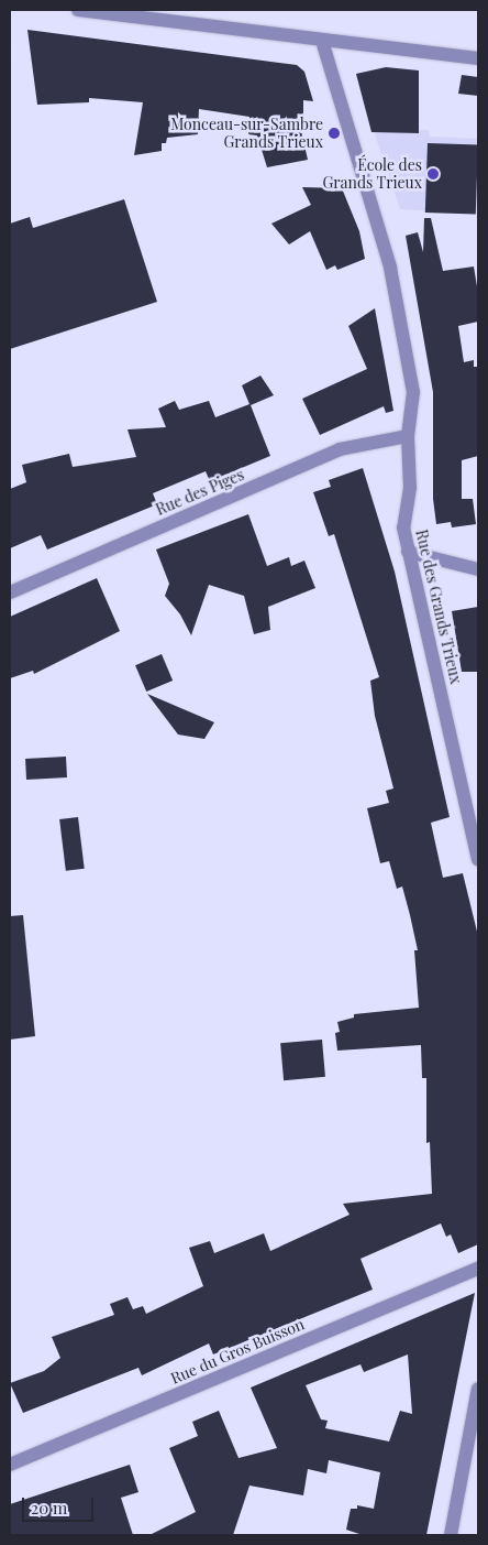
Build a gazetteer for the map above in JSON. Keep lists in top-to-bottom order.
{
  "streets": {
    "street": ["Rue des Piges", "Rue des Grands Trieux", "Rue du Gros Buisson"]
  },
  "crossings": [
    ["Rue des Piges", "Rue des Grands Trieux"]
  ],
  "places": ["Monceau-sur-Sambre Grands Trieux", "École des Grands Trieux"],
  "scale_bar": "20 m"
}
